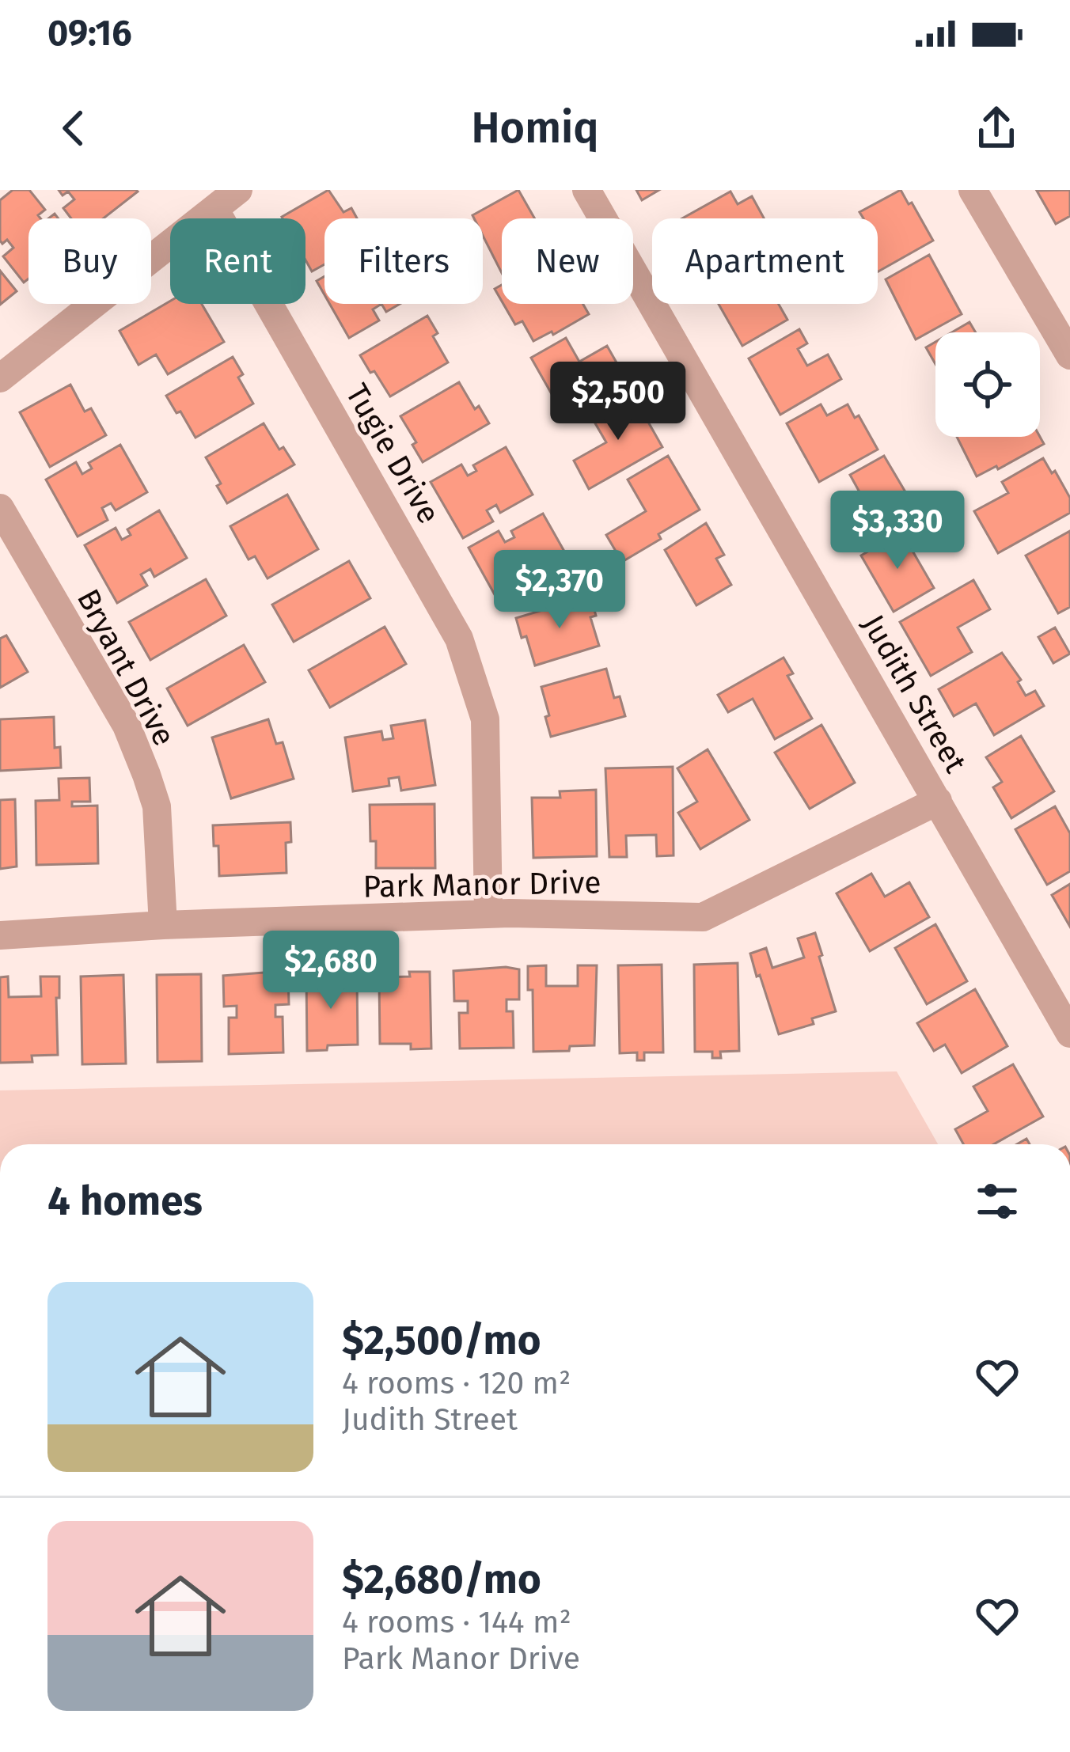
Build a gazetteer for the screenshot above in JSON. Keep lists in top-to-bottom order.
{
  "streets": {
    "street": [
      "Tugie Drive",
      "Bryant Drive",
      "Judith Street",
      "Park Manor Drive"
    ]
  },
  "crossings": [
    ["Tugie Drive", "Park Manor Drive"],
    ["Bryant Drive", "Park Manor Drive"],
    ["Judith Street", "Park Manor Drive"]
  ],
  "page": {
    "status": "09:16",
    "header": "Homiq",
    "chip": [
      "Buy",
      "Rent",
      "Filters",
      "New",
      "Apartment"
    ],
    "price": [
      "$2,500",
      "$3,330",
      "$2,370",
      "$2,680"
    ],
    "heading": "4 homes",
    "list": [
      {
        "name": "$2,500/mo",
        "note": "4 rooms · 120 m² · Judith Street"
      },
      {
        "name": "$2,680/mo",
        "note": "4 rooms · 144 m² · Park Manor Drive"
      }
    ]
  }
}
